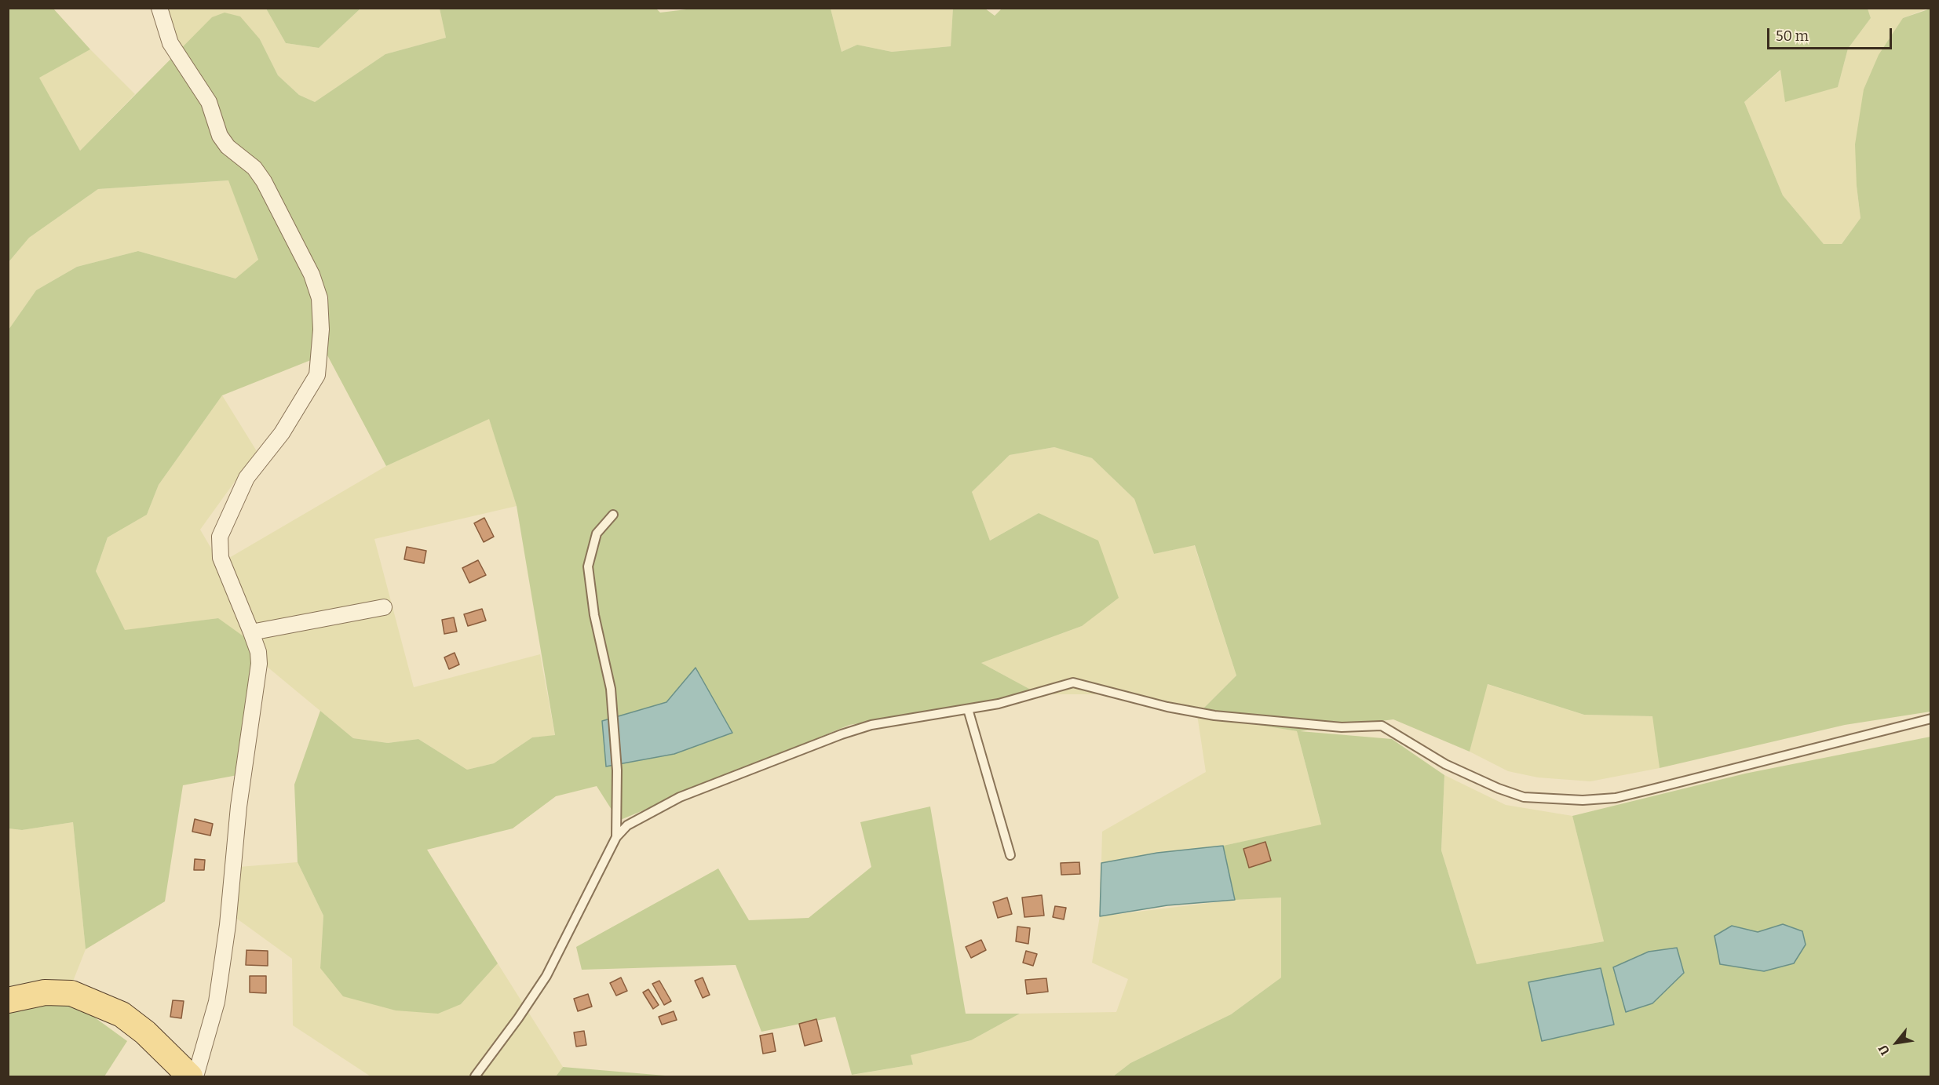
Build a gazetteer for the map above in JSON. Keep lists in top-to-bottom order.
{
  "scale_bar": "50 m",
  "north": "bottom left"
}
